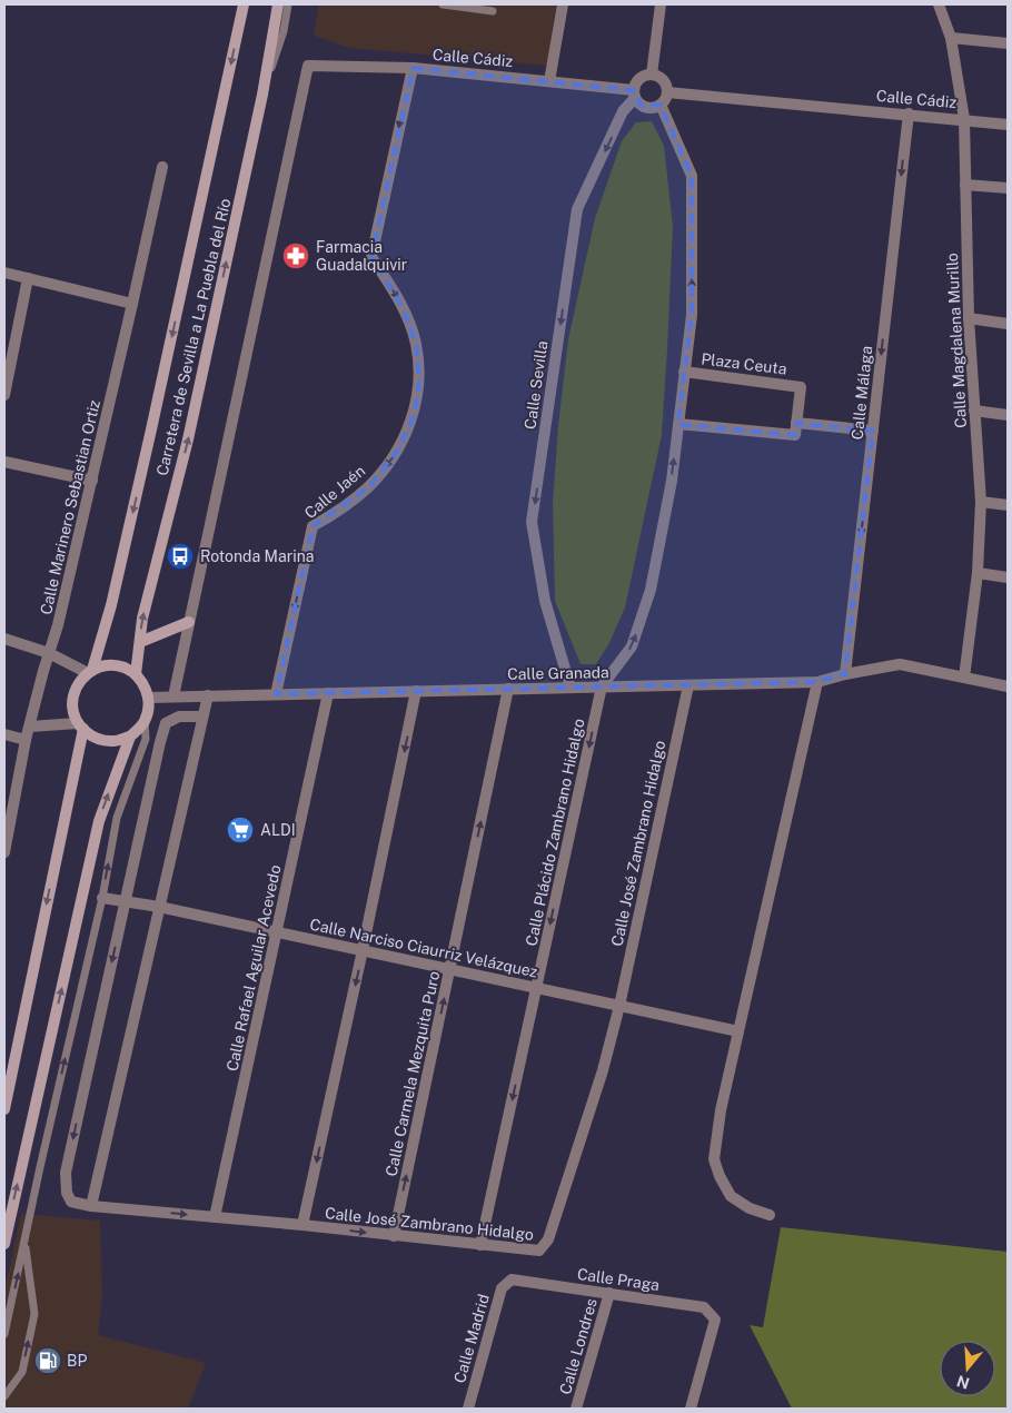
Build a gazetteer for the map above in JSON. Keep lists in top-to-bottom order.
{
  "streets": {
    "main road": ["Carretera de Sevilla a La Puebla del Río"],
    "street": [
      "Calle Cádiz",
      "Calle Magdalena Murillo",
      "Plaza Ceuta",
      "Calle Sevilla",
      "Calle Málaga",
      "Calle Jaén",
      "Calle Marinero Sebastian Ortiz",
      "Calle Granada",
      "Calle Plácido Zambrano Hidalgo",
      "Calle José Zambrano Hidalgo",
      "Calle Narciso Ciaurriz Velázquez",
      "Calle Rafael Aguilar Acevedo",
      "Calle Carmela Mezquita Puro",
      "Calle Praga",
      "Calle Madrid",
      "Calle Londres"
    ]
  },
  "crossings": [
    ["Calle Cádiz", "Calle Magdalena Murillo"],
    ["Calle Cádiz", "Calle Sevilla"],
    ["Calle Cádiz", "Calle Málaga"],
    ["Calle Cádiz", "Calle Jaén"],
    ["Carretera de Sevilla a La Puebla del Río", "Calle Granada"],
    ["Calle Magdalena Murillo", "Calle Granada"],
    ["Calle Sevilla", "Calle Granada"],
    ["Calle Málaga", "Calle Granada"],
    ["Calle Jaén", "Calle Granada"],
    ["Calle Granada", "Calle Plácido Zambrano Hidalgo"],
    ["Calle Granada", "Calle José Zambrano Hidalgo"],
    ["Calle Granada", "Calle Rafael Aguilar Acevedo"],
    ["Calle Granada", "Calle Carmela Mezquita Puro"],
    ["Calle Plácido Zambrano Hidalgo", "Calle José Zambrano Hidalgo"],
    ["Calle Plácido Zambrano Hidalgo", "Calle Narciso Ciaurriz Velázquez"],
    ["Calle José Zambrano Hidalgo", "Calle Narciso Ciaurriz Velázquez"],
    ["Calle José Zambrano Hidalgo", "Calle Rafael Aguilar Acevedo"],
    ["Calle José Zambrano Hidalgo", "Calle Carmela Mezquita Puro"],
    ["Calle Narciso Ciaurriz Velázquez", "Calle Rafael Aguilar Acevedo"],
    ["Calle Narciso Ciaurriz Velázquez", "Calle Carmela Mezquita Puro"],
    ["Calle Praga", "Calle Madrid"],
    ["Calle Praga", "Calle Londres"]
  ],
  "one_way": ["Calle Málaga", "Calle Jaén", "Calle Plácido Zambrano Hidalgo"],
  "places": {
    "pharmacy": ["Farmacia Guadalquivir"],
    "bus stop": ["Rotonda Marina"],
    "supermarket": ["ALDI"],
    "fuel station": ["BP"]
  },
  "north": "bottom"
}
